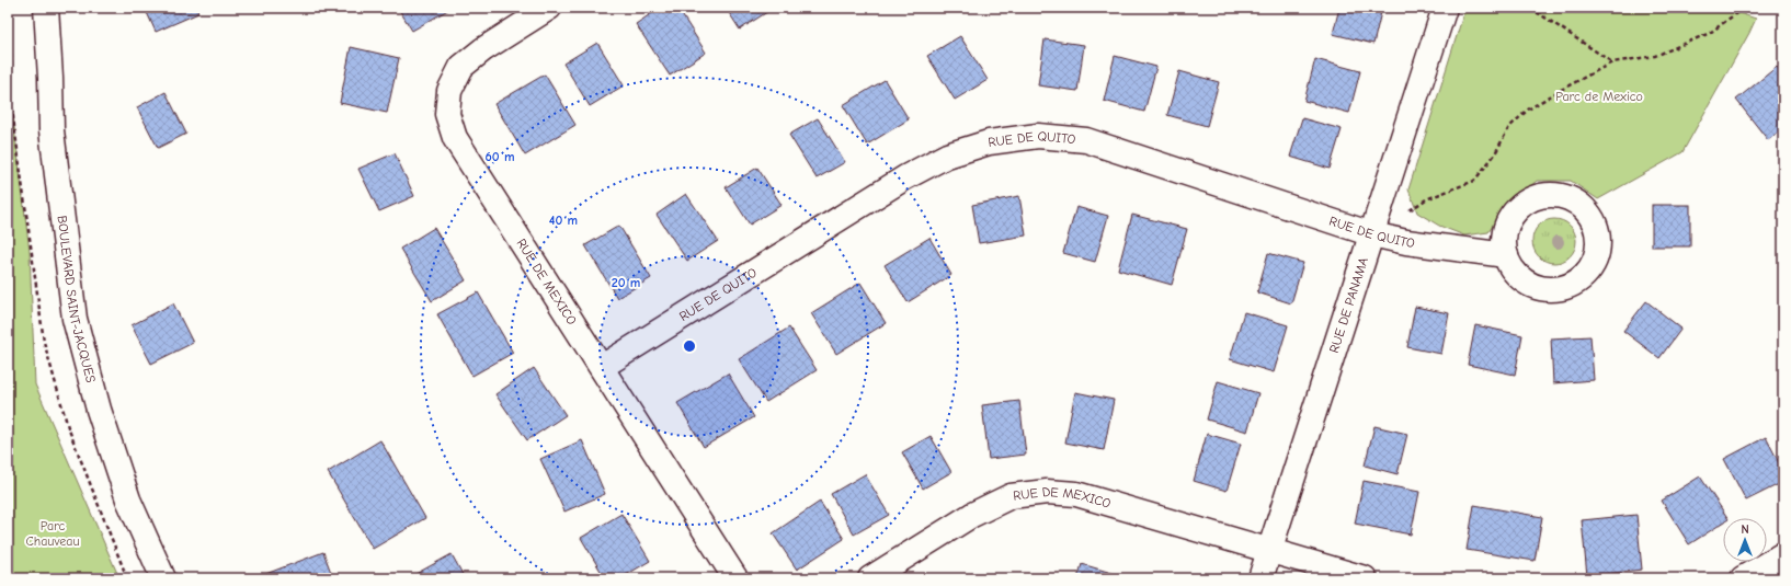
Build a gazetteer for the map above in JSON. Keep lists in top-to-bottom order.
{
  "streets": {
    "street": [
      "RUE DE QUITO",
      "RUE DE MEXICO",
      "BOULEVARD SAINT-JACQUES",
      "RUE DE PANAMA"
    ]
  },
  "crossings": [
    ["RUE DE QUITO", "RUE DE MEXICO"],
    ["RUE DE QUITO", "RUE DE PANAMA"],
    ["RUE DE MEXICO", "RUE DE PANAMA"]
  ],
  "parks": ["Parc de Mexico", "Parc Chauveau"],
  "north": "top",
  "rings": ["60 m", "40 m", "20 m"]
}
